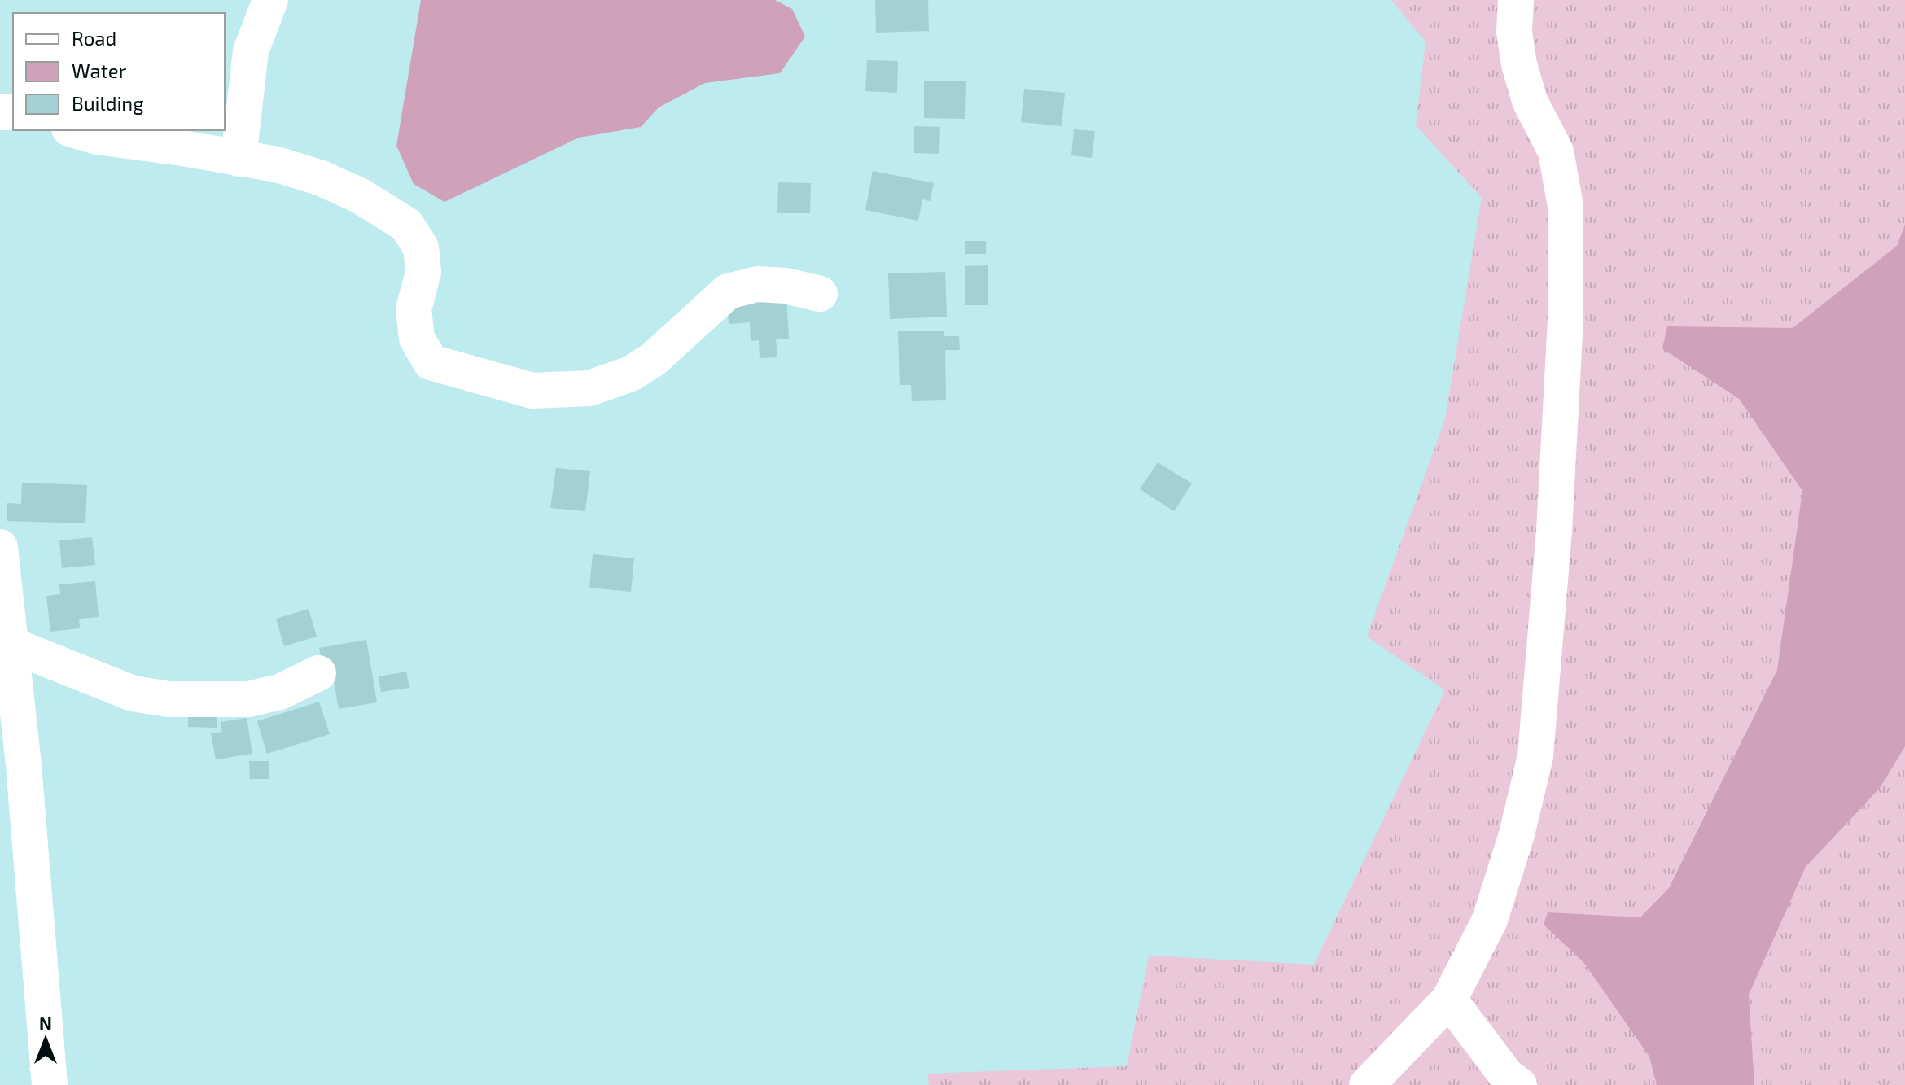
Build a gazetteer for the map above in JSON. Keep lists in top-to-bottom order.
{
  "legend": ["Road", "Water", "Building"],
  "north": "top"
}
